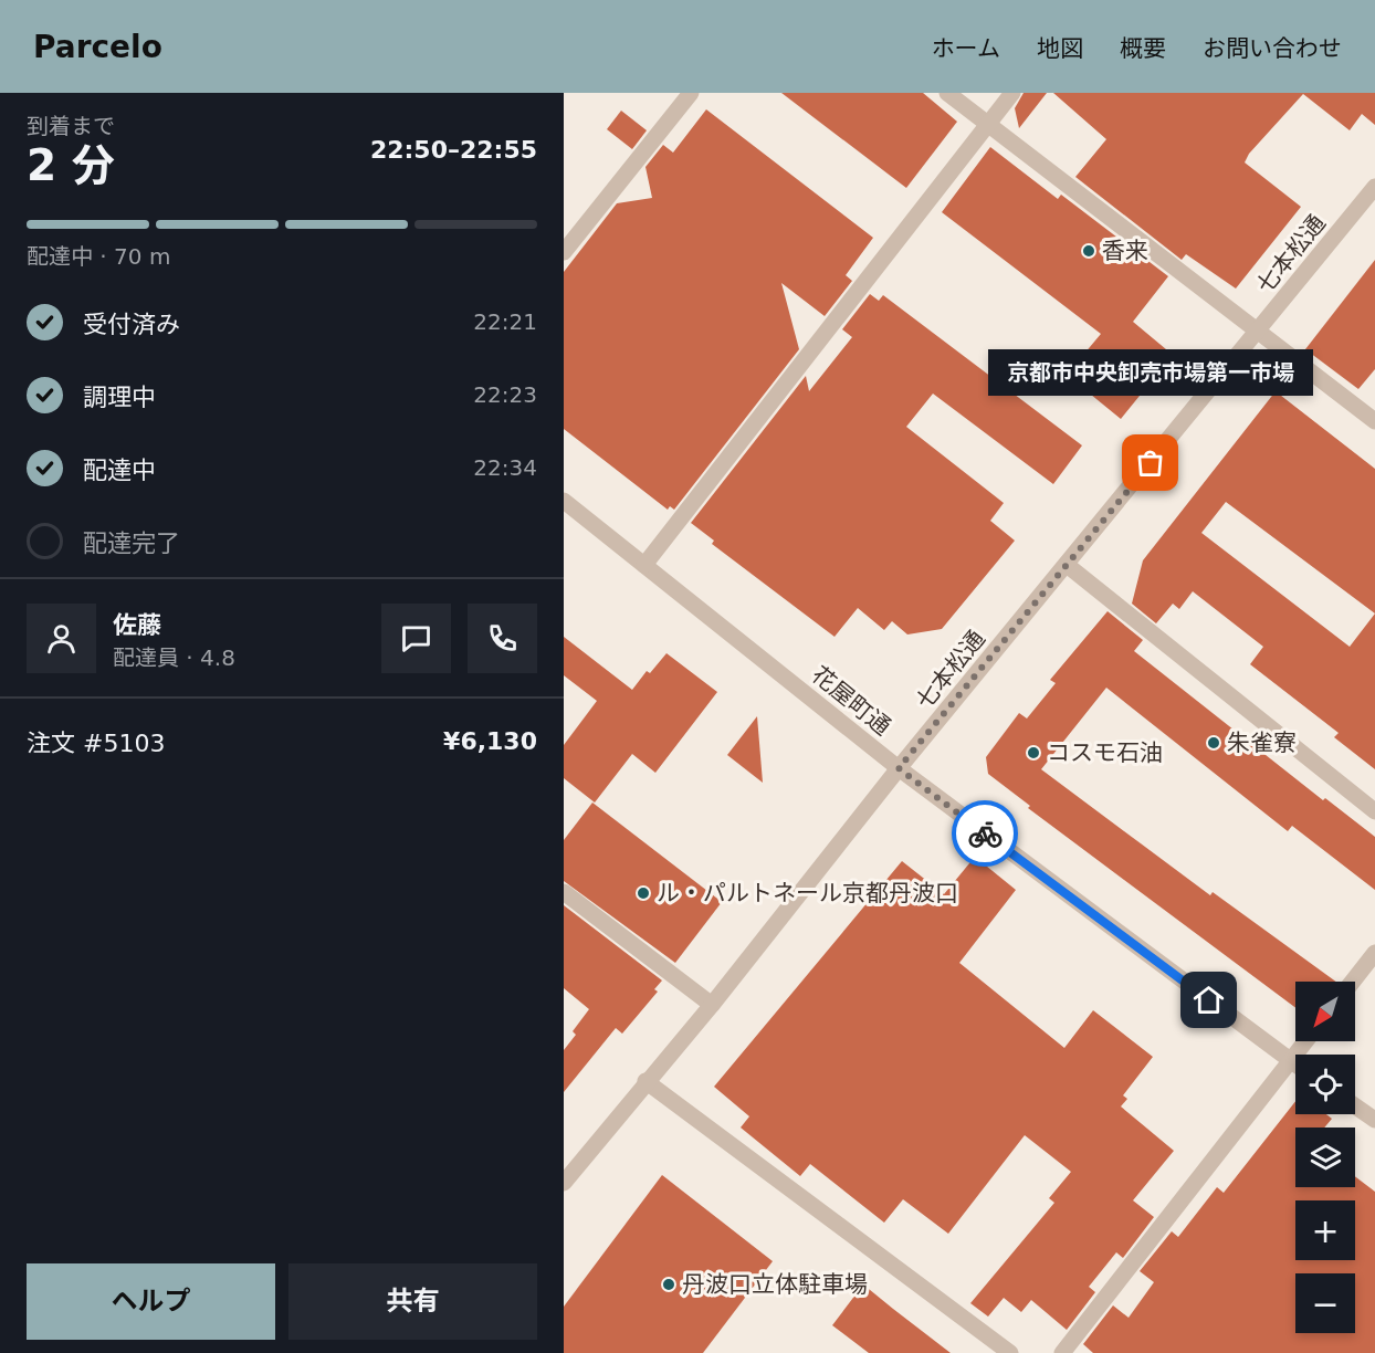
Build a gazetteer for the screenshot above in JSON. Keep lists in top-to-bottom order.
{
  "streets": {
    "street": ["七本松通", "花屋町通"]
  },
  "crossings": [
    ["七本松通", "花屋町通"]
  ],
  "places": [
    "香来",
    "京都市中央卸売市場第一市場",
    "朱雀寮",
    "コスモ石油",
    "ル・パルトネール京都丹波口",
    "丹波口立体駐車場"
  ],
  "north": "bottom left",
  "page": {
    "header": "Parcelo",
    "nav": [
      "ホーム",
      "地図",
      "概要",
      "お問い合わせ"
    ],
    "heading": ["2 分", "到着まで", "22:50–22:55"],
    "panel": [
      "佐藤",
      "配達員 · 4.8",
      "注文 #5103",
      "¥6,130"
    ],
    "bar": "配達中 · 70 m",
    "list": [
      ["受付済み", "22:21"],
      ["調理中", "22:23"],
      ["配達中", "22:34"],
      "配達完了"
    ],
    "bubble": "京都市中央卸売市場第一市場",
    "map_buttons": ["+", "−"],
    "buttons": ["ヘルプ", "共有"]
  }
}
